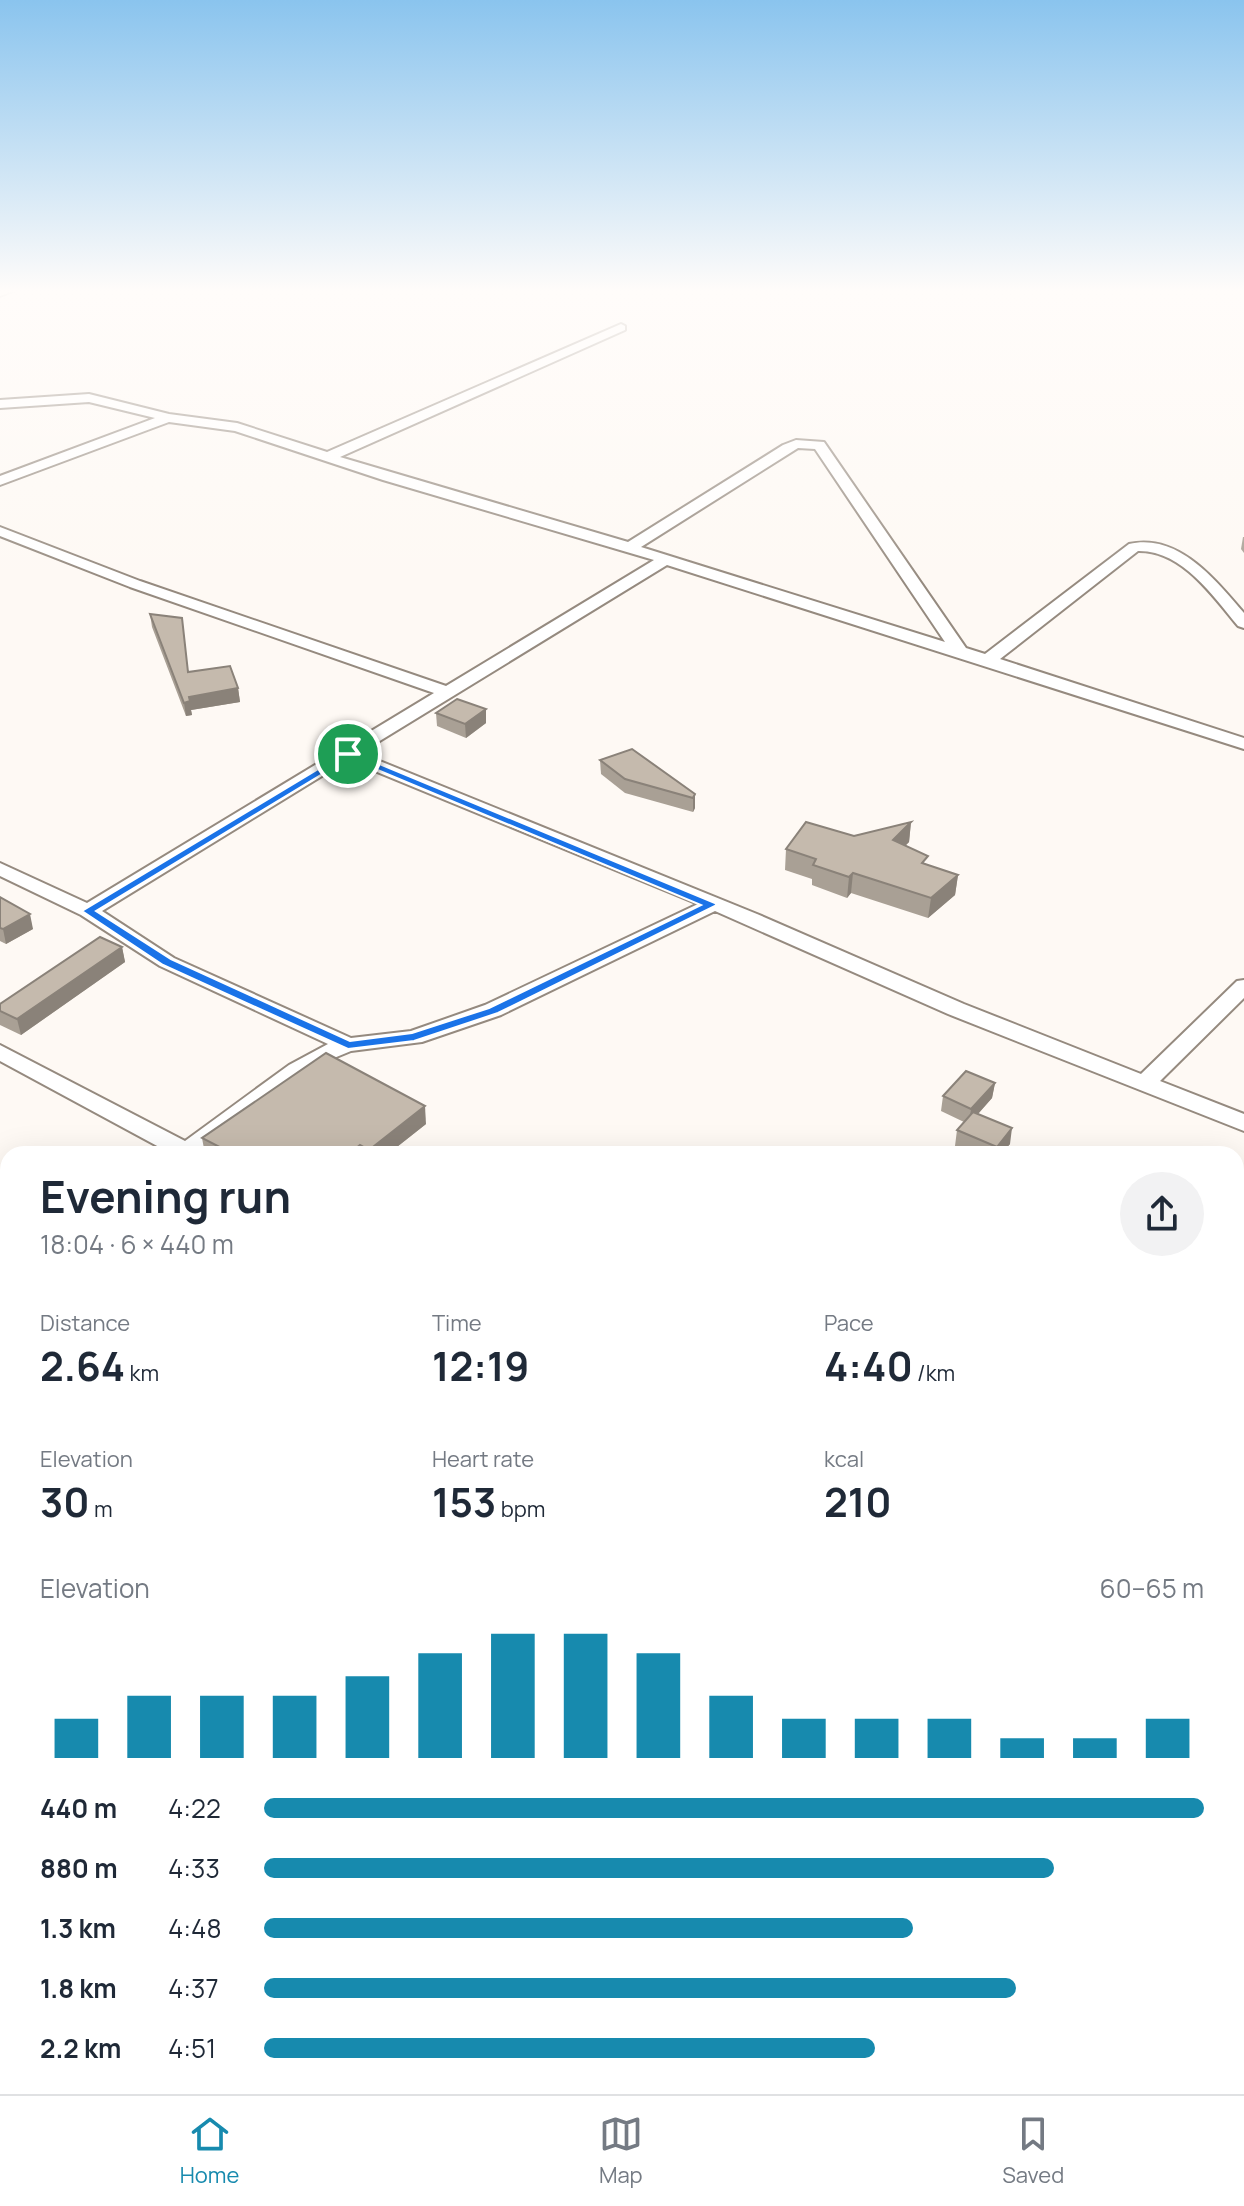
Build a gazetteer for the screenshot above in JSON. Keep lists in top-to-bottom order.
{
  "page": {
    "heading": ["Evening run", "18:04 · 6 × 440 m"],
    "stats": [
      ["Distance", "2.64 km"],
      ["Time", "12:19"],
      ["Pace", "4:40 /km"],
      ["Elevation", "30 m"],
      ["Heart rate", "153 bpm"],
      ["kcal", "210"]
    ],
    "chart": ["Elevation", "60–65 m"],
    "list": [
      {
        "name": "440 m",
        "note": "4:22"
      },
      {
        "name": "880 m",
        "note": "4:33"
      },
      {
        "name": "1.3 km",
        "note": "4:48"
      },
      {
        "name": "1.8 km",
        "note": "4:37"
      },
      {
        "name": "2.2 km",
        "note": "4:51"
      }
    ],
    "tabs": ["Home", "Map", "Saved"]
  }
}
